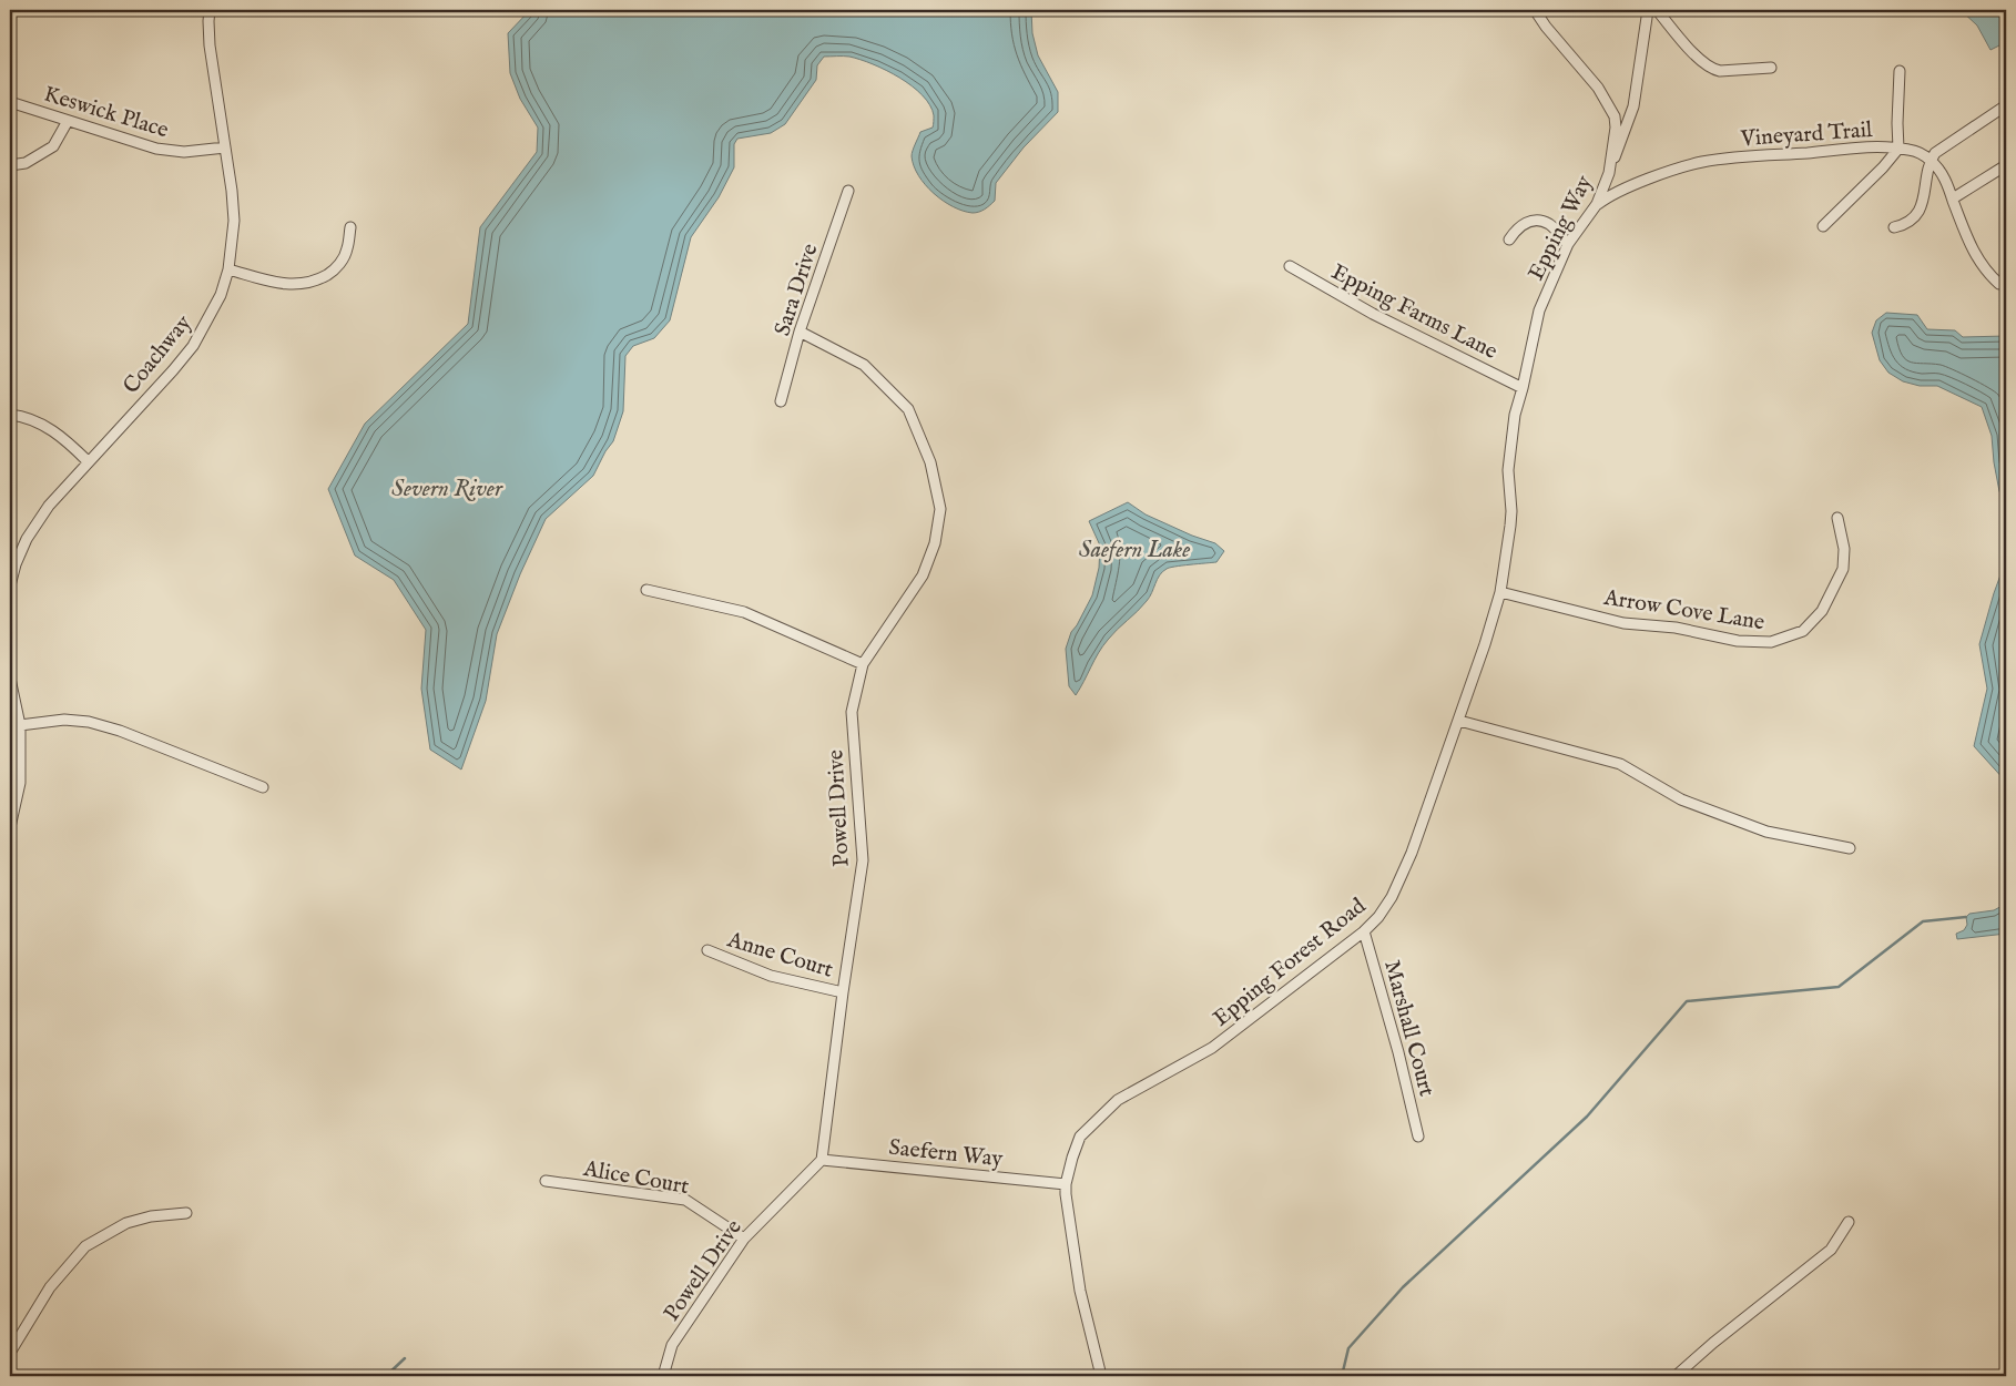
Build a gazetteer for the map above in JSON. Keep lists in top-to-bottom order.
{
  "streets": {
    "street": [
      "Keswick Place",
      "Vineyard Trail",
      "Epping Way",
      "Sara Drive",
      "Epping Farms Lane",
      "Coachway",
      "Arrow Cove Lane",
      "Powell Drive",
      "Anne Court",
      "Epping Forest Road",
      "Marshall Court",
      "Saefern Way",
      "Alice Court"
    ]
  },
  "crossings": [
    ["Keswick Place", "Coachway"],
    ["Vineyard Trail", "Epping Way"],
    ["Epping Way", "Epping Farms Lane"],
    ["Epping Way", "Epping Forest Road"],
    ["Sara Drive", "Powell Drive"],
    ["Epping Farms Lane", "Epping Forest Road"],
    ["Arrow Cove Lane", "Epping Forest Road"],
    ["Powell Drive", "Anne Court"],
    ["Powell Drive", "Saefern Way"],
    ["Powell Drive", "Alice Court"],
    ["Epping Forest Road", "Marshall Court"],
    ["Epping Forest Road", "Saefern Way"]
  ],
  "water": ["Severn River", "Saefern Lake"]
}
